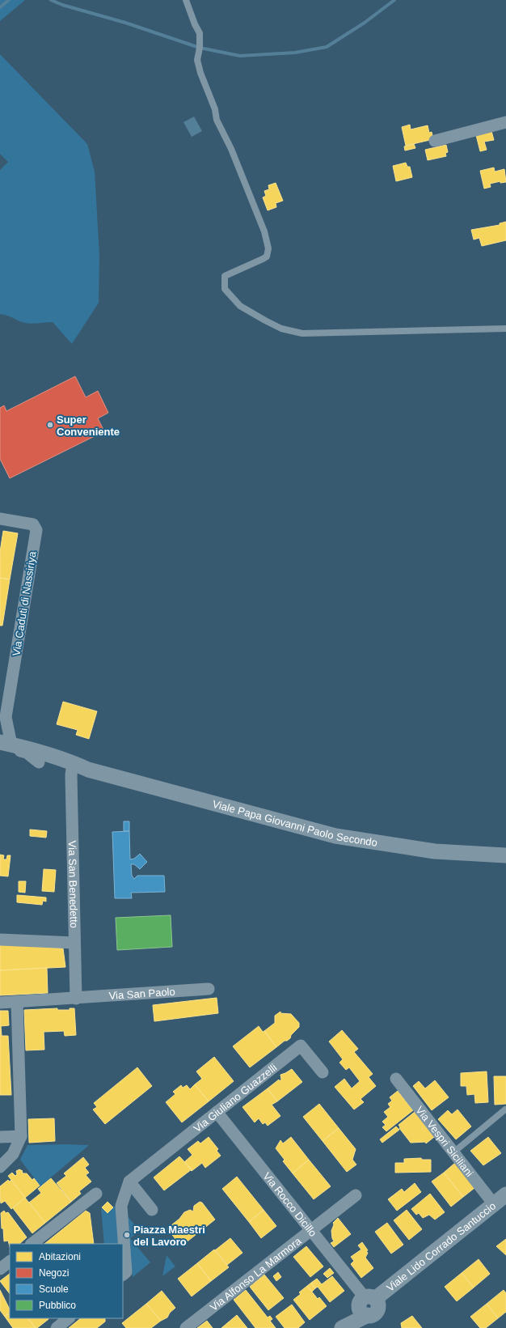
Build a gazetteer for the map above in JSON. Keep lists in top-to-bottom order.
{
  "streets": {
    "street": [
      "Via Caduti di Nassiriya",
      "Viale Papa Giovanni Paolo Secondo",
      "Via San Benedetto",
      "Via San Paolo",
      "Via Giuliano Guazzelli",
      "Via Vespri Siciliani",
      "Via Rocco Dicillo",
      "Viale Lido Corrado Santuccio",
      "Via Alfonso La Marmora"
    ]
  },
  "crossings": [
    ["Viale Papa Giovanni Paolo Secondo", "Via San Benedetto"],
    ["Via San Benedetto", "Via San Paolo"],
    ["Via Giuliano Guazzelli", "Via Rocco Dicillo"],
    ["Via Vespri Siciliani", "Viale Lido Corrado Santuccio"],
    ["Via Rocco Dicillo", "Viale Lido Corrado Santuccio"],
    ["Via Rocco Dicillo", "Via Alfonso La Marmora"]
  ],
  "places": ["Super Conveniente", "Piazza Maestri del Lavoro"],
  "legend": [
    "Abitazioni",
    "Negozi",
    "Scuole",
    "Pubblico"
  ]
}
